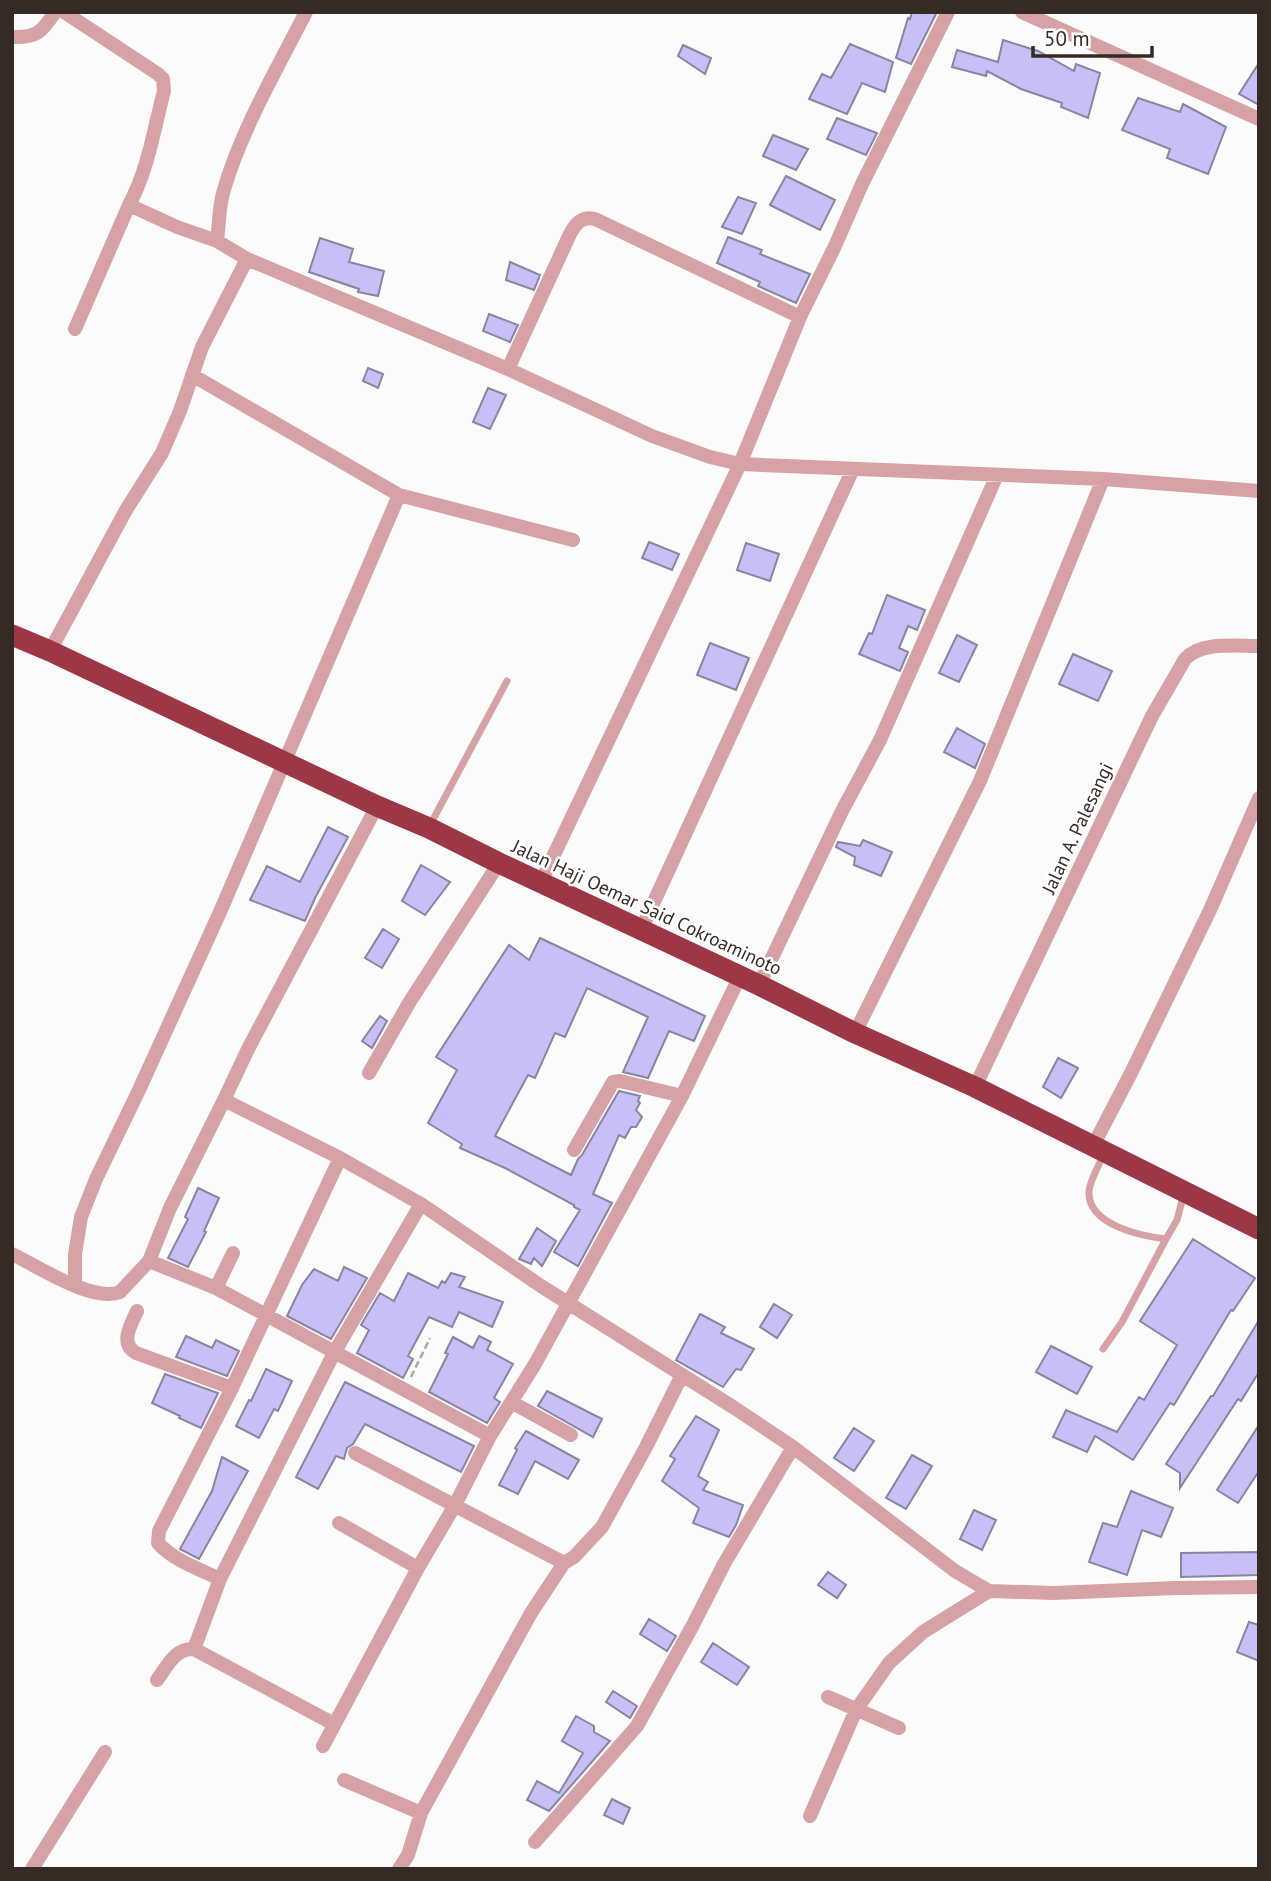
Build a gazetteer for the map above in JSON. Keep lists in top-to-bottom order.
{
  "streets": {
    "highway": ["Jalan Haji Oemar Said Cokroaminoto"],
    "street": ["Jalan A. Palesangi"]
  },
  "crossings": [
    ["Jalan A. Palesangi", "Jalan Haji Oemar Said Cokroaminoto"]
  ],
  "scale_bar": "50 m"
}
